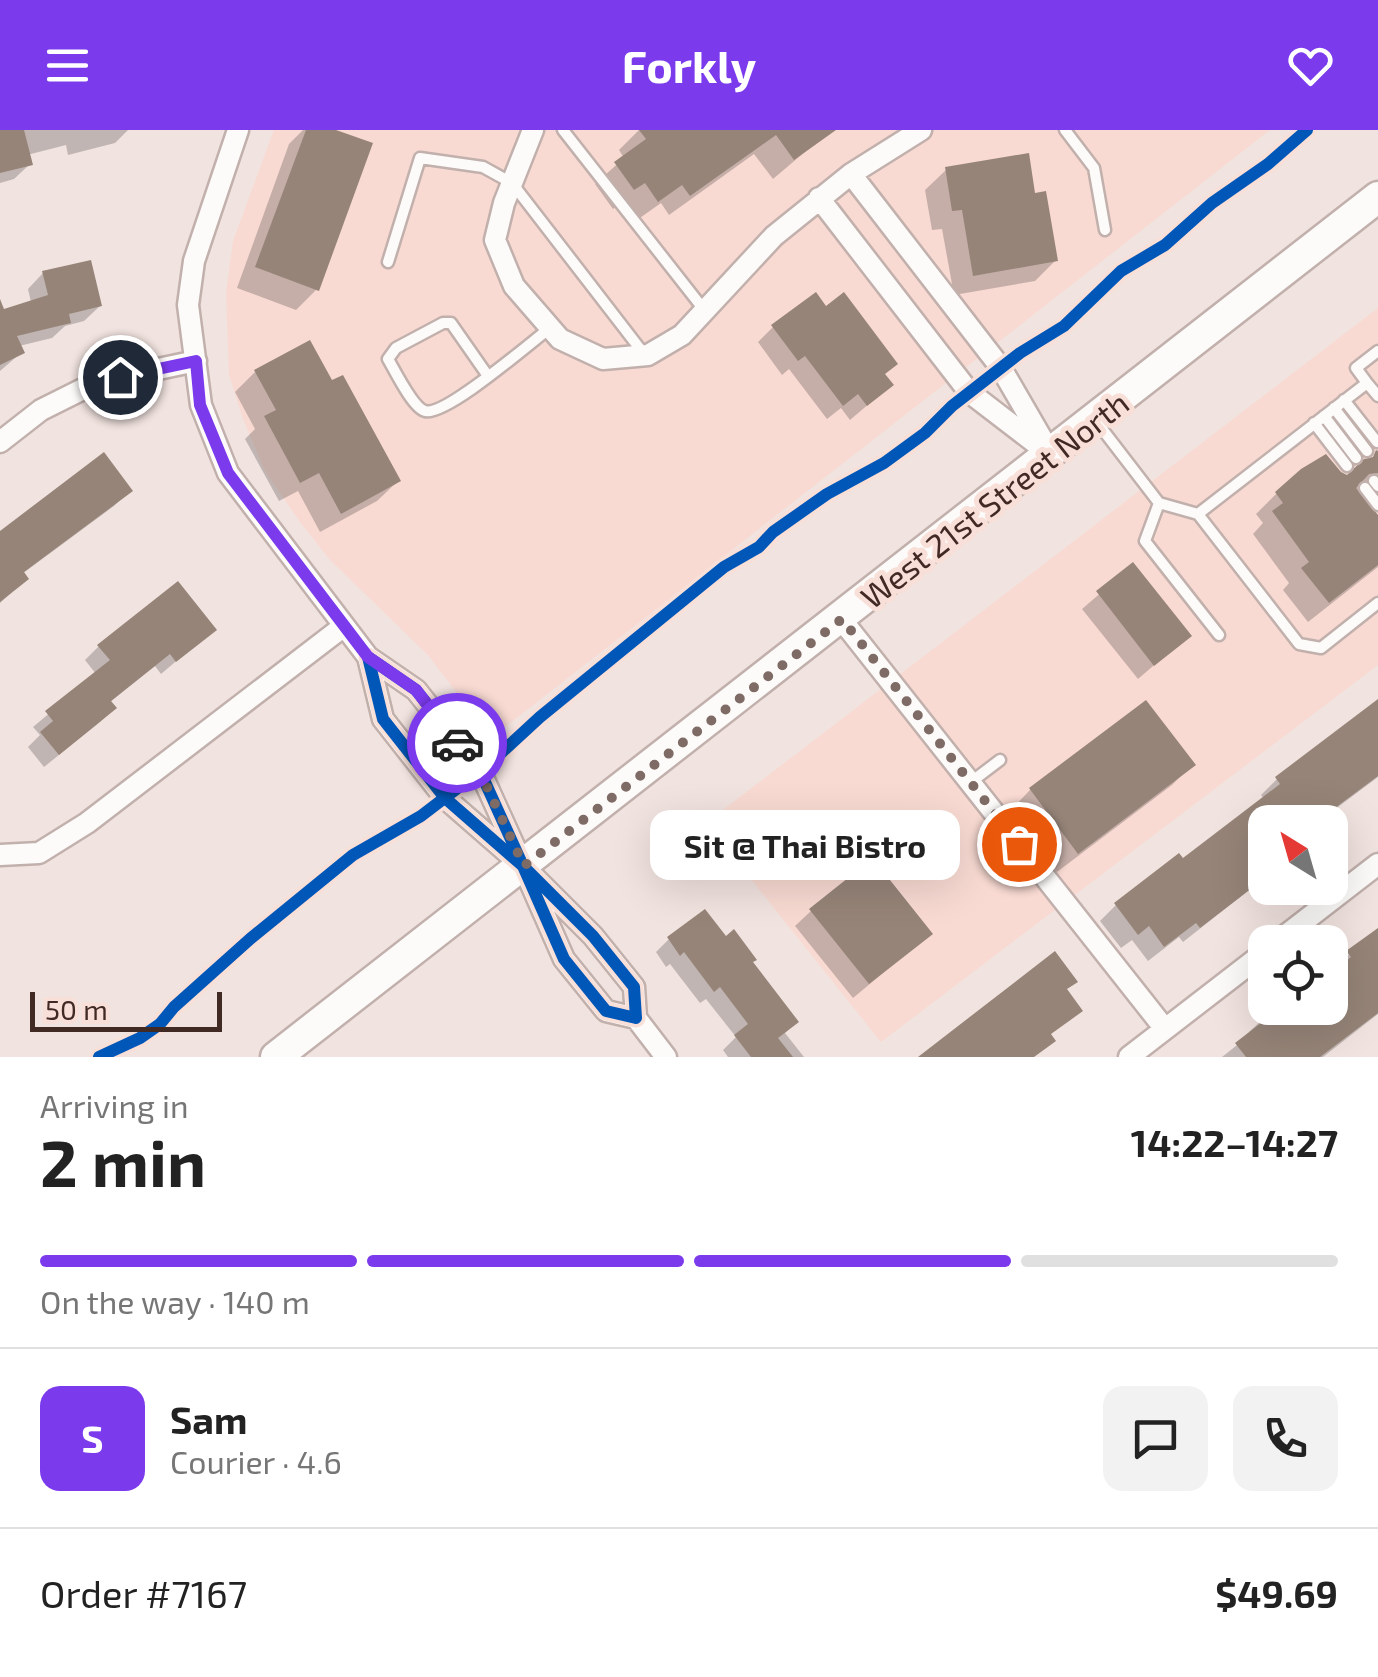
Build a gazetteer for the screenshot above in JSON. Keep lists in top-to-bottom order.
{
  "streets": {
    "main road": ["West 21st Street North"]
  },
  "places": ["Sit @ Thai Bistro"],
  "scale_bar": "50 m",
  "north": "top left",
  "page": {
    "header": "Forkly",
    "bubble": "Sit @ Thai Bistro",
    "scale": "50 m",
    "heading": ["2 min", "Arriving in", "14:22–14:27"],
    "panel": [
      "Sam",
      "Courier · 4.6",
      "Order #7167",
      "$49.69"
    ],
    "bar": "On the way · 140 m",
    "round": "S"
  }
}
